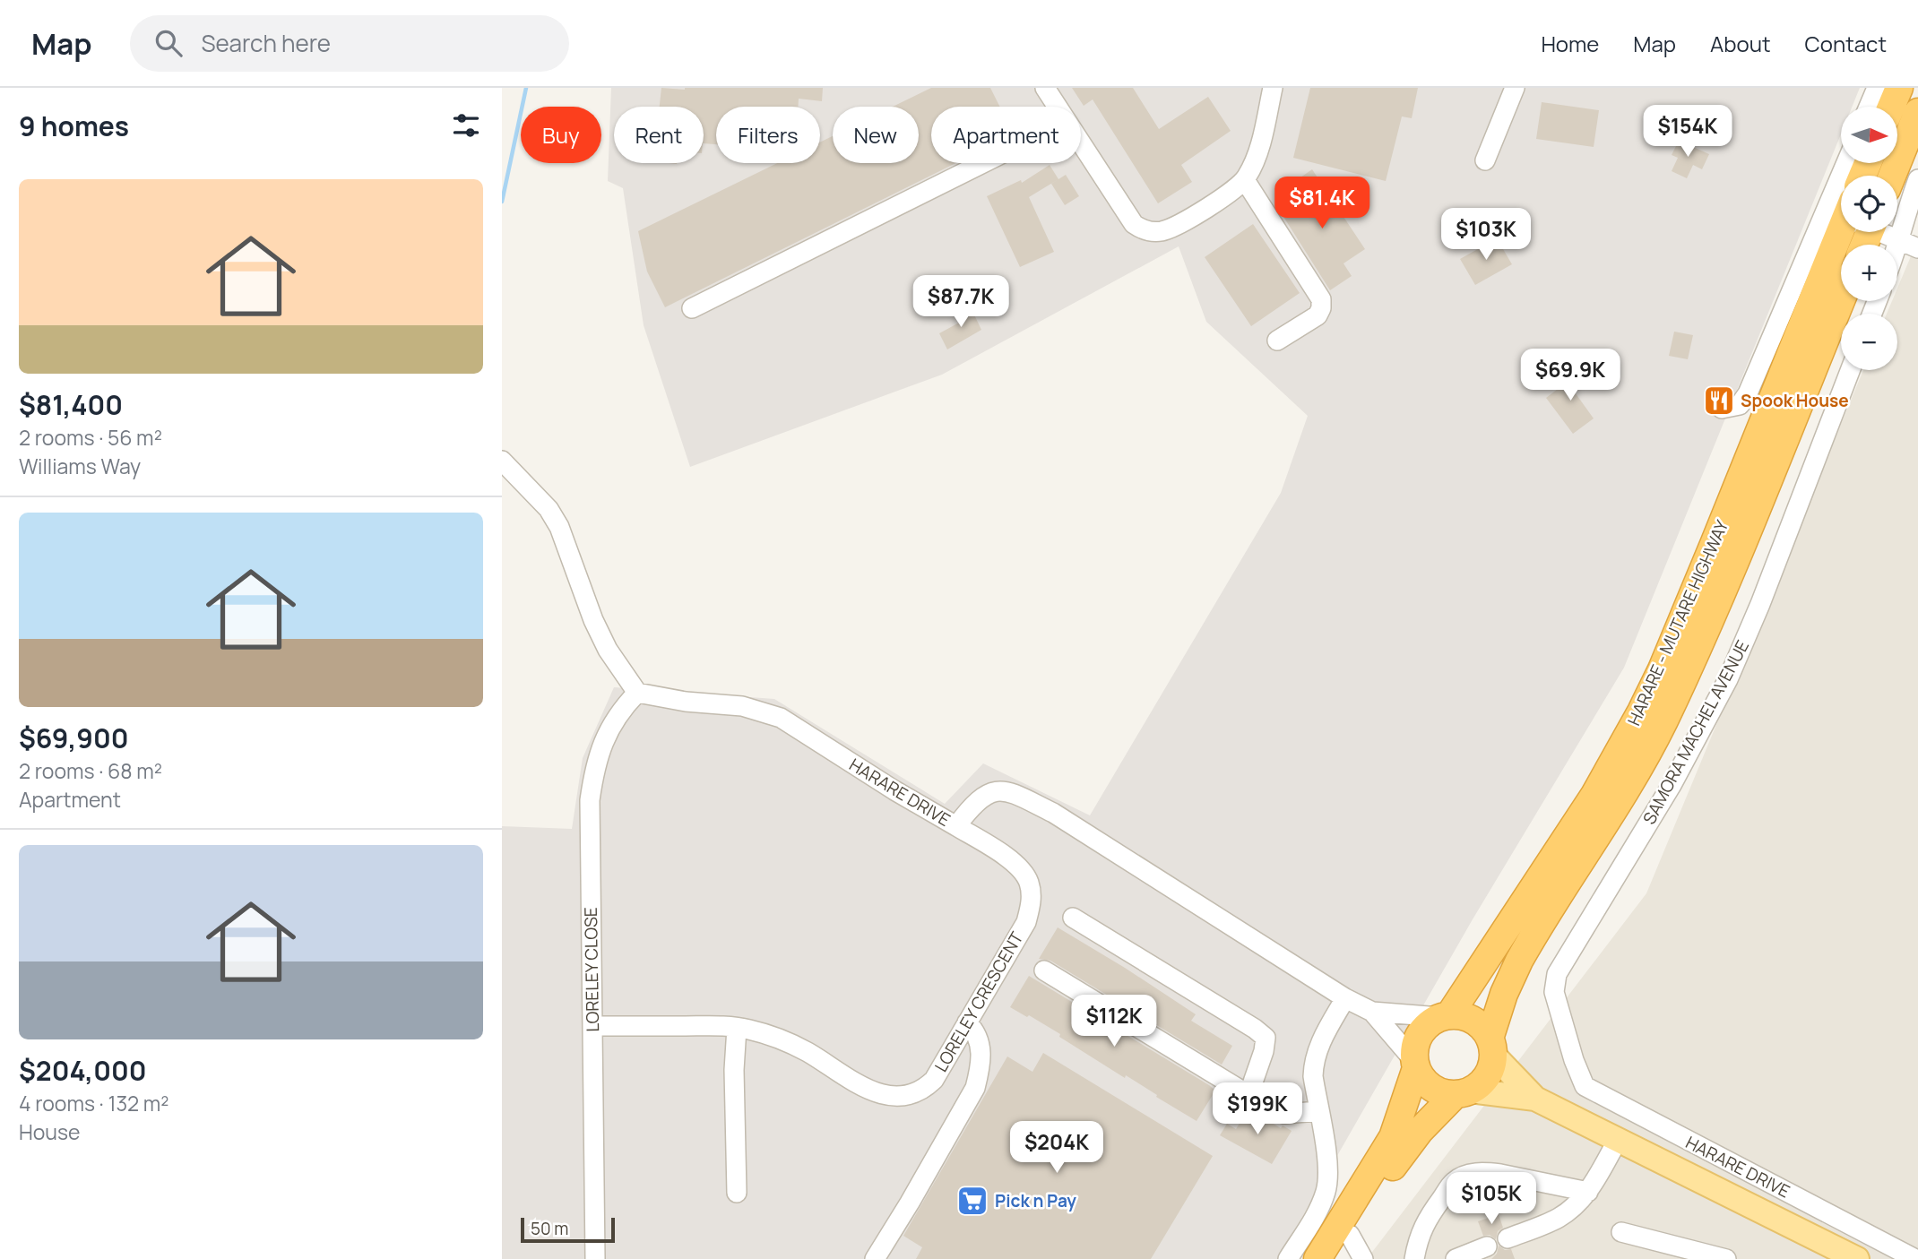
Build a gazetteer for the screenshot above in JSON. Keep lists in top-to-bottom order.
{
  "streets": {
    "highway": ["HARARE - MUTARE HIGHWAY"],
    "main road": ["HARARE DRIVE"],
    "street": ["SAMORA MACHEL AVENUE", "LORELEY CLOSE", "LORELEY CRESCENT"]
  },
  "crossings": [
    ["HARARE - MUTARE HIGHWAY", "HARARE DRIVE"],
    ["SAMORA MACHEL AVENUE", "HARARE DRIVE"],
    ["HARARE DRIVE", "LORELEY CLOSE"],
    ["HARARE DRIVE", "LORELEY CRESCENT"],
    ["LORELEY CLOSE", "LORELEY CRESCENT"]
  ],
  "places": {
    "restaurant": ["Spook House"],
    "supermarket": ["Pick n Pay"]
  },
  "scale_bar": "50 m",
  "north": "right",
  "page": {
    "header": "Map",
    "search": "Search here",
    "nav": [
      "Home",
      "Map",
      "About",
      "Contact"
    ],
    "heading": "9 homes",
    "price": [
      "$154K",
      "$81.4K",
      "$103K",
      "$87.7K",
      "$69.9K",
      "$112K",
      "$199K",
      "$204K",
      "$105K"
    ],
    "map_buttons": ["+", "−"],
    "chip": [
      "Buy",
      "Rent",
      "Filters",
      "New",
      "Apartment"
    ],
    "list": [
      {
        "name": "$81,400",
        "note": "2 rooms · 56 m² · Williams Way"
      },
      {
        "name": "$69,900",
        "note": "2 rooms · 68 m² · Apartment"
      },
      {
        "name": "$204,000",
        "note": "4 rooms · 132 m² · House"
      }
    ],
    "scale": "50 m"
  }
}
